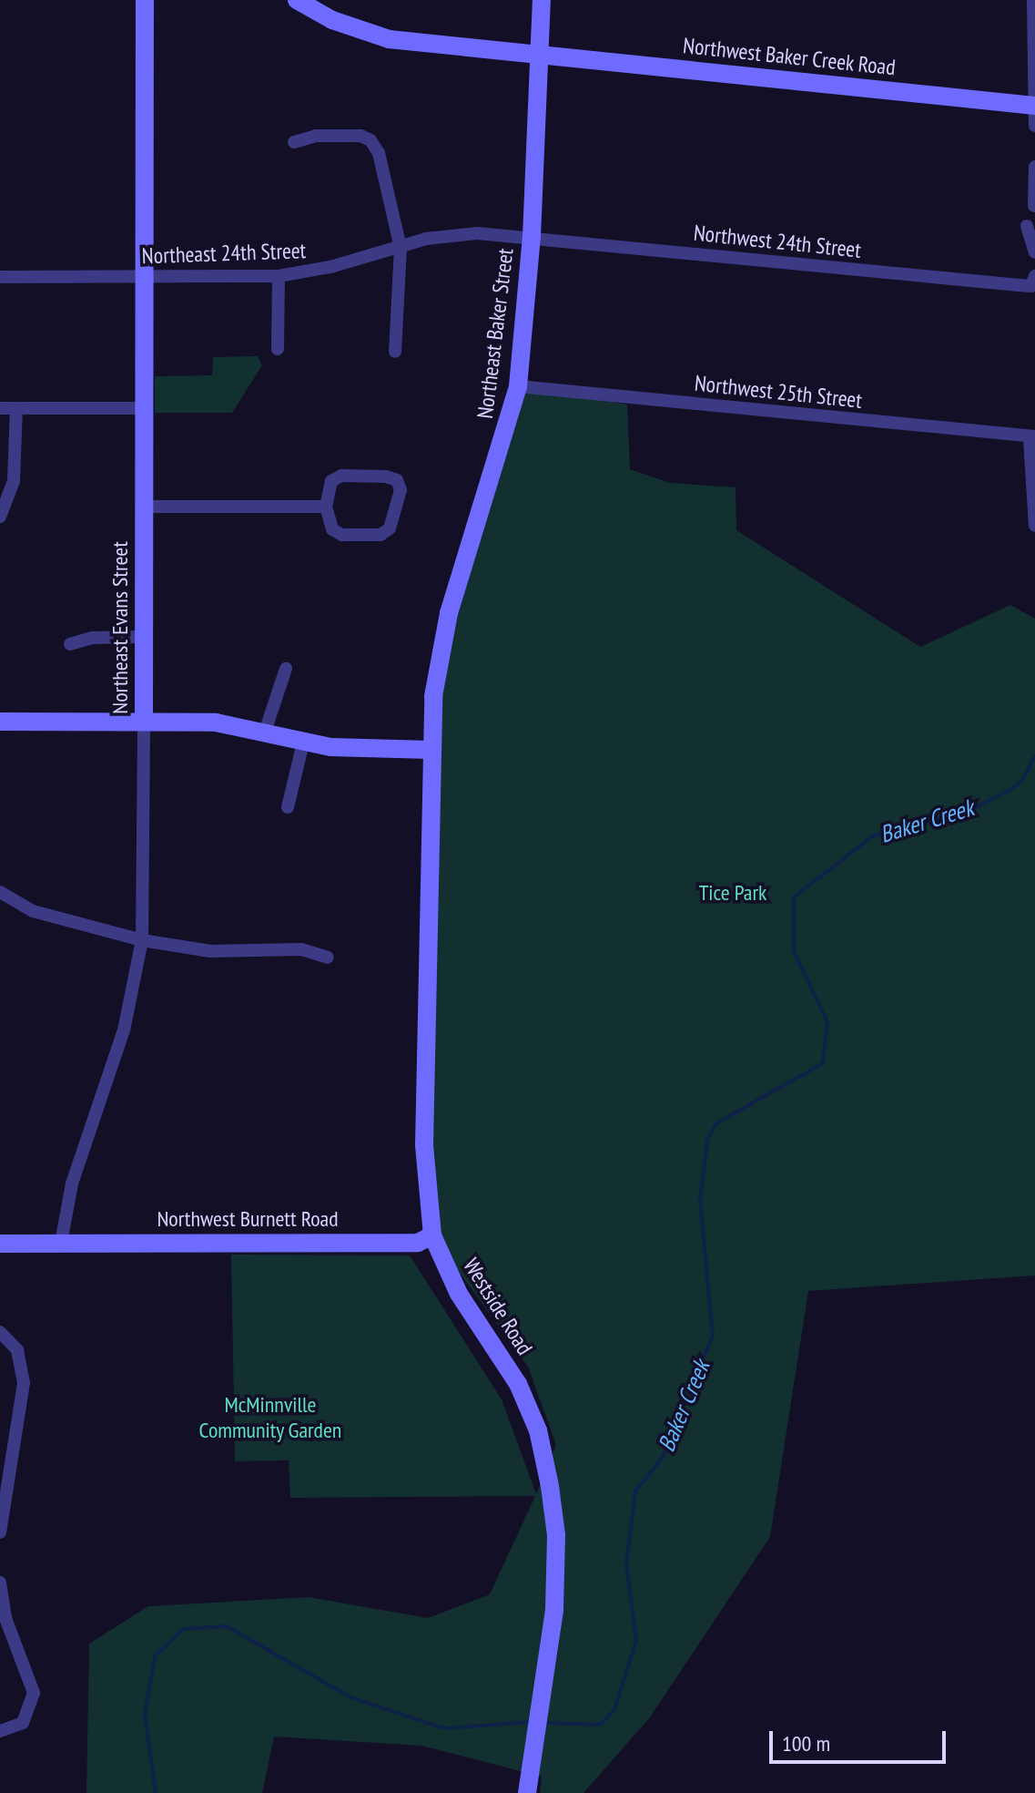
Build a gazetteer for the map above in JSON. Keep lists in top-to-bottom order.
{
  "streets": {
    "main road": [
      "Northwest Baker Creek Road",
      "Northeast Baker Street",
      "Northeast Evans Street",
      "Northwest Burnett Road",
      "Westside Road"
    ],
    "street": ["Northwest 24th Street", "Northeast 24th Street", "Northwest 25th Street"]
  },
  "crossings": [
    ["Northwest Baker Creek Road", "Northeast Baker Street"],
    ["Northwest 24th Street", "Northeast 24th Street"],
    ["Northwest 24th Street", "Northeast Baker Street"],
    ["Northeast 24th Street", "Northeast Baker Street"],
    ["Northeast 24th Street", "Northeast Evans Street"],
    ["Northeast Baker Street", "Northwest 25th Street"],
    ["Northeast Baker Street", "Westside Road"],
    ["Northeast Evans Street", "Northwest Burnett Road"],
    ["Northwest Burnett Road", "Westside Road"]
  ],
  "water": ["Baker Creek"],
  "parks": ["Tice Park", "McMinnville Community Garden"],
  "scale_bar": "100 m"
}
